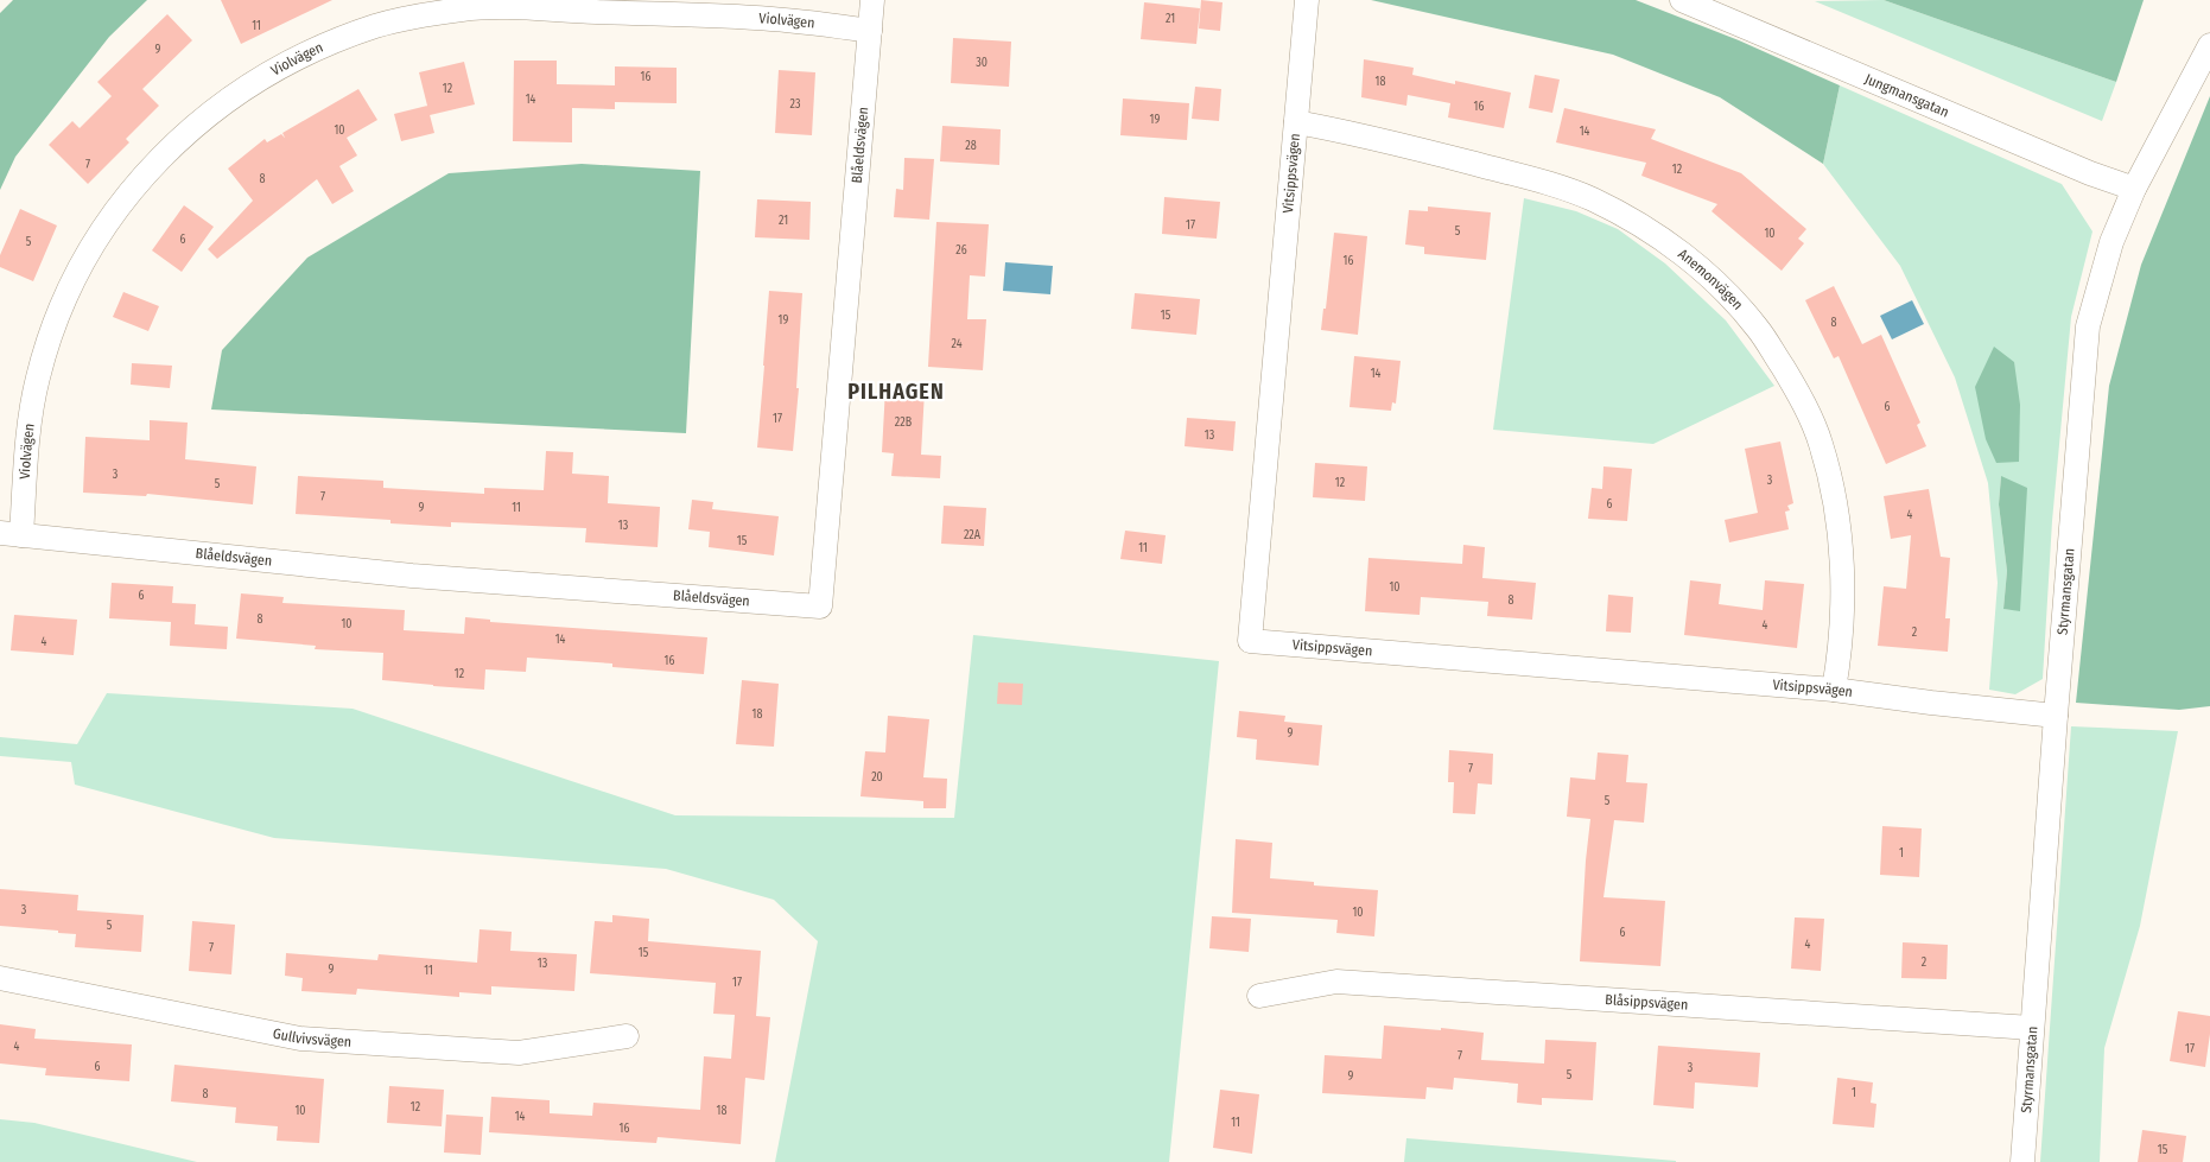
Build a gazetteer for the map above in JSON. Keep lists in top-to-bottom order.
{
  "streets": {
    "street": [
      "Violvägen",
      "Jungmansgatan",
      "Blåeldsvägen",
      "Vitsippsvägen",
      "Anemonvägen",
      "Styrmansgatan",
      "Blåsippsvägen",
      "Gullvivsvägen"
    ]
  },
  "crossings": [
    ["Violvägen", "Blåeldsvägen"],
    ["Jungmansgatan", "Styrmansgatan"],
    ["Vitsippsvägen", "Anemonvägen"],
    ["Vitsippsvägen", "Styrmansgatan"],
    ["Styrmansgatan", "Blåsippsvägen"]
  ],
  "districts": ["PILHAGEN"],
  "house_numbers": [
    "21",
    "11",
    "9",
    "30",
    "16",
    "18",
    "12",
    "14",
    "23",
    "16",
    "19",
    "10",
    "14",
    "28",
    "7",
    "12",
    "8",
    "21",
    "17",
    "5",
    "10",
    "6",
    "5",
    "26",
    "16",
    "15",
    "19",
    "8",
    "24",
    "14",
    "6",
    "17",
    "22B",
    "13",
    "3",
    "3",
    "12",
    "5",
    "7",
    "6",
    "9",
    "11",
    "4",
    "13",
    "22A",
    "15",
    "11",
    "10",
    "6",
    "8",
    "8",
    "10",
    "4",
    "2",
    "14",
    "4",
    "16",
    "12",
    "18",
    "9",
    "7",
    "20",
    "5",
    "1",
    "3",
    "10",
    "5",
    "6",
    "4",
    "7",
    "15",
    "2",
    "13",
    "9",
    "11",
    "17",
    "4",
    "17",
    "7",
    "6",
    "3",
    "5",
    "9",
    "1",
    "8",
    "12",
    "10",
    "18",
    "14",
    "11",
    "16",
    "15"
  ]
}
